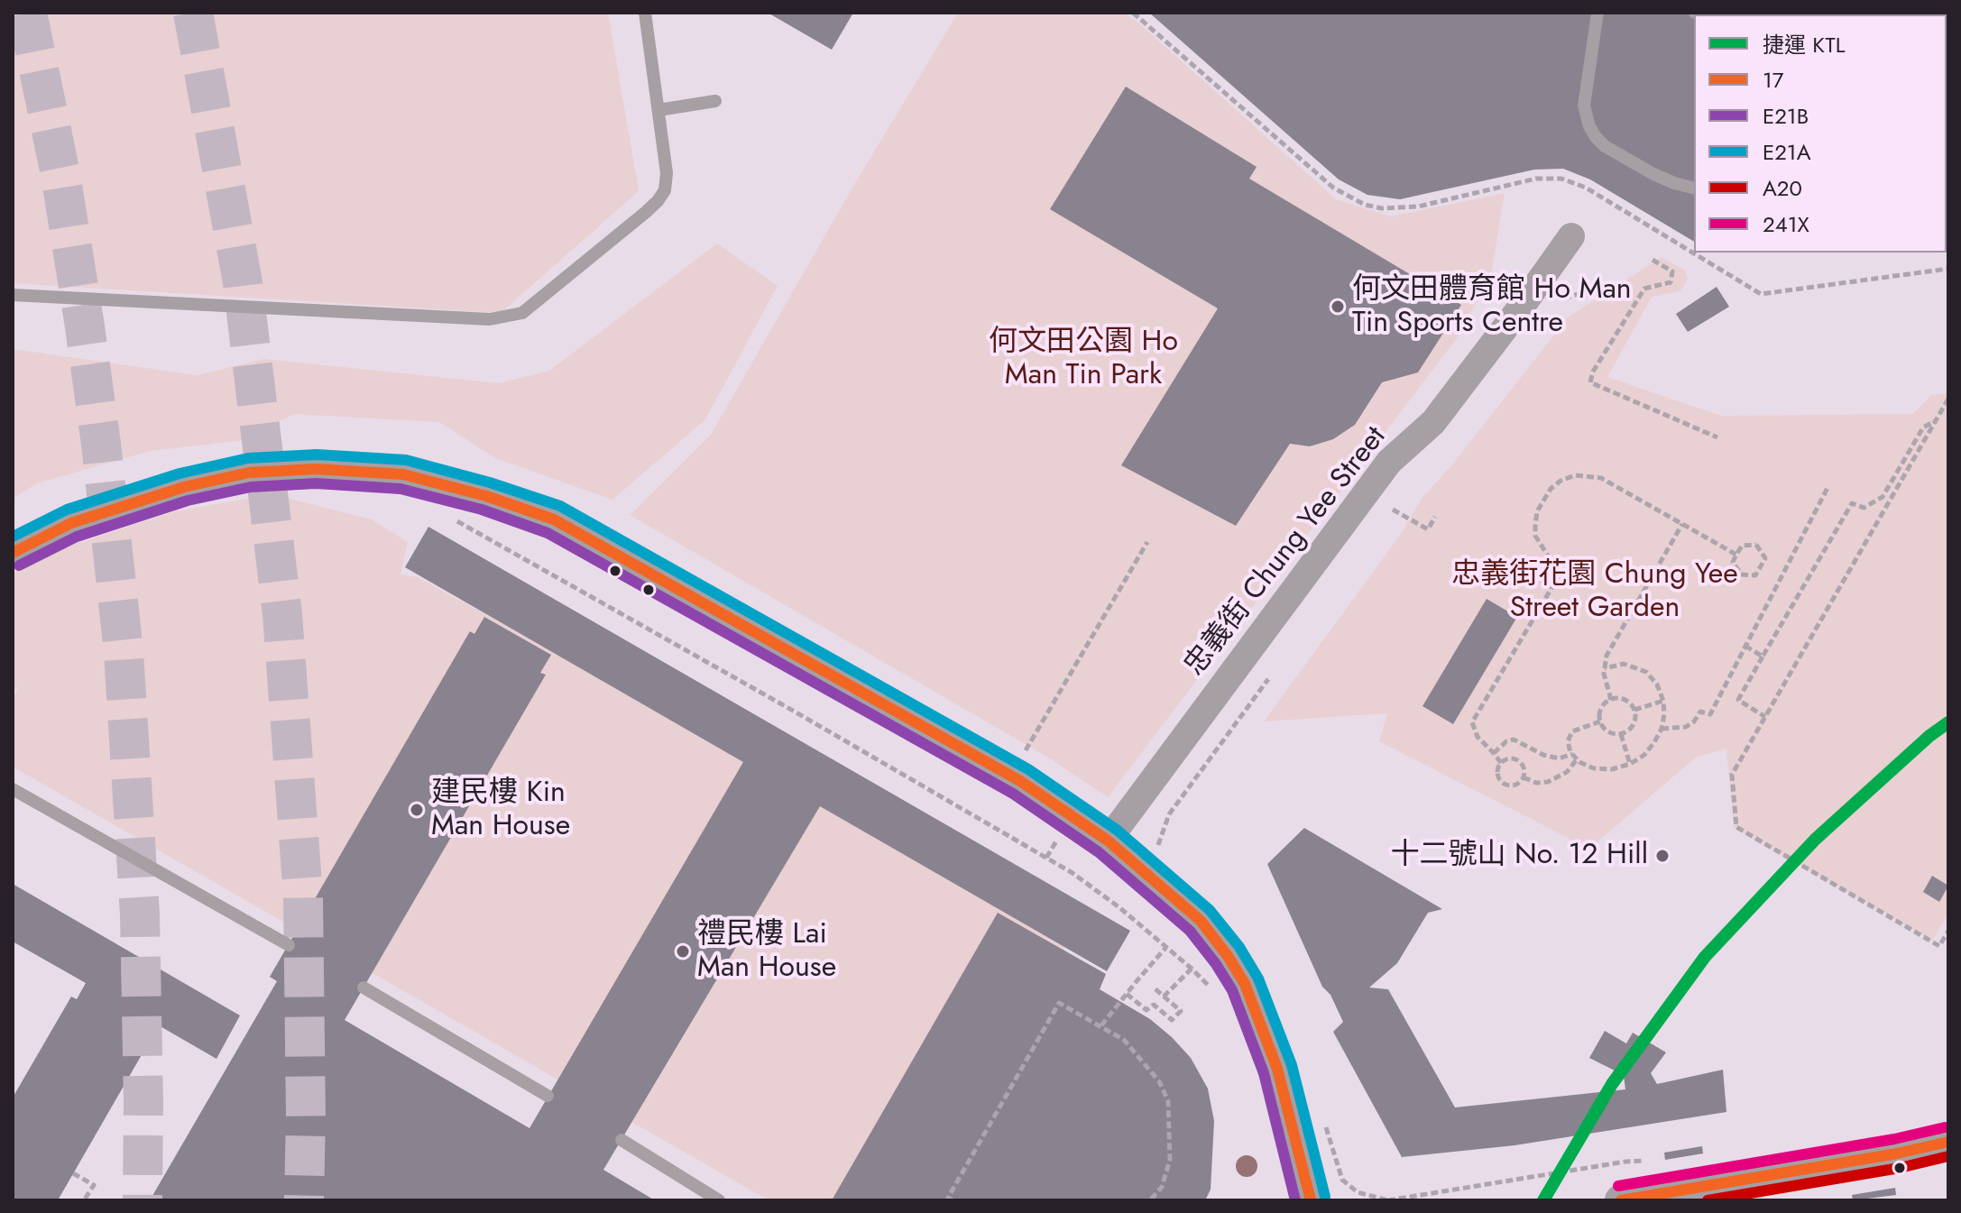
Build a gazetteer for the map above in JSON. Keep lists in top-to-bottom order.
{
  "streets": {
    "street": ["忠義街 Chung Yee Street"]
  },
  "parks": ["何文田公園 Ho Man Tin Park", "忠義街花園 Chung Yee Street Garden"],
  "places": [
    "何文田體育館 Ho Man Tin Sports Centre",
    "建民樓 Kin Man House",
    "十二號山 No. 12 Hill",
    "禮民樓 Lai Man House"
  ],
  "lines": [
    "transit line E21A",
    "transit line 17",
    "transit line E21B",
    "metro line KTL",
    "transit line 241X",
    "transit line A20"
  ],
  "legend": [
    "捷運 KTL",
    "17",
    "E21B",
    "E21A",
    "A20",
    "241X"
  ]
}
